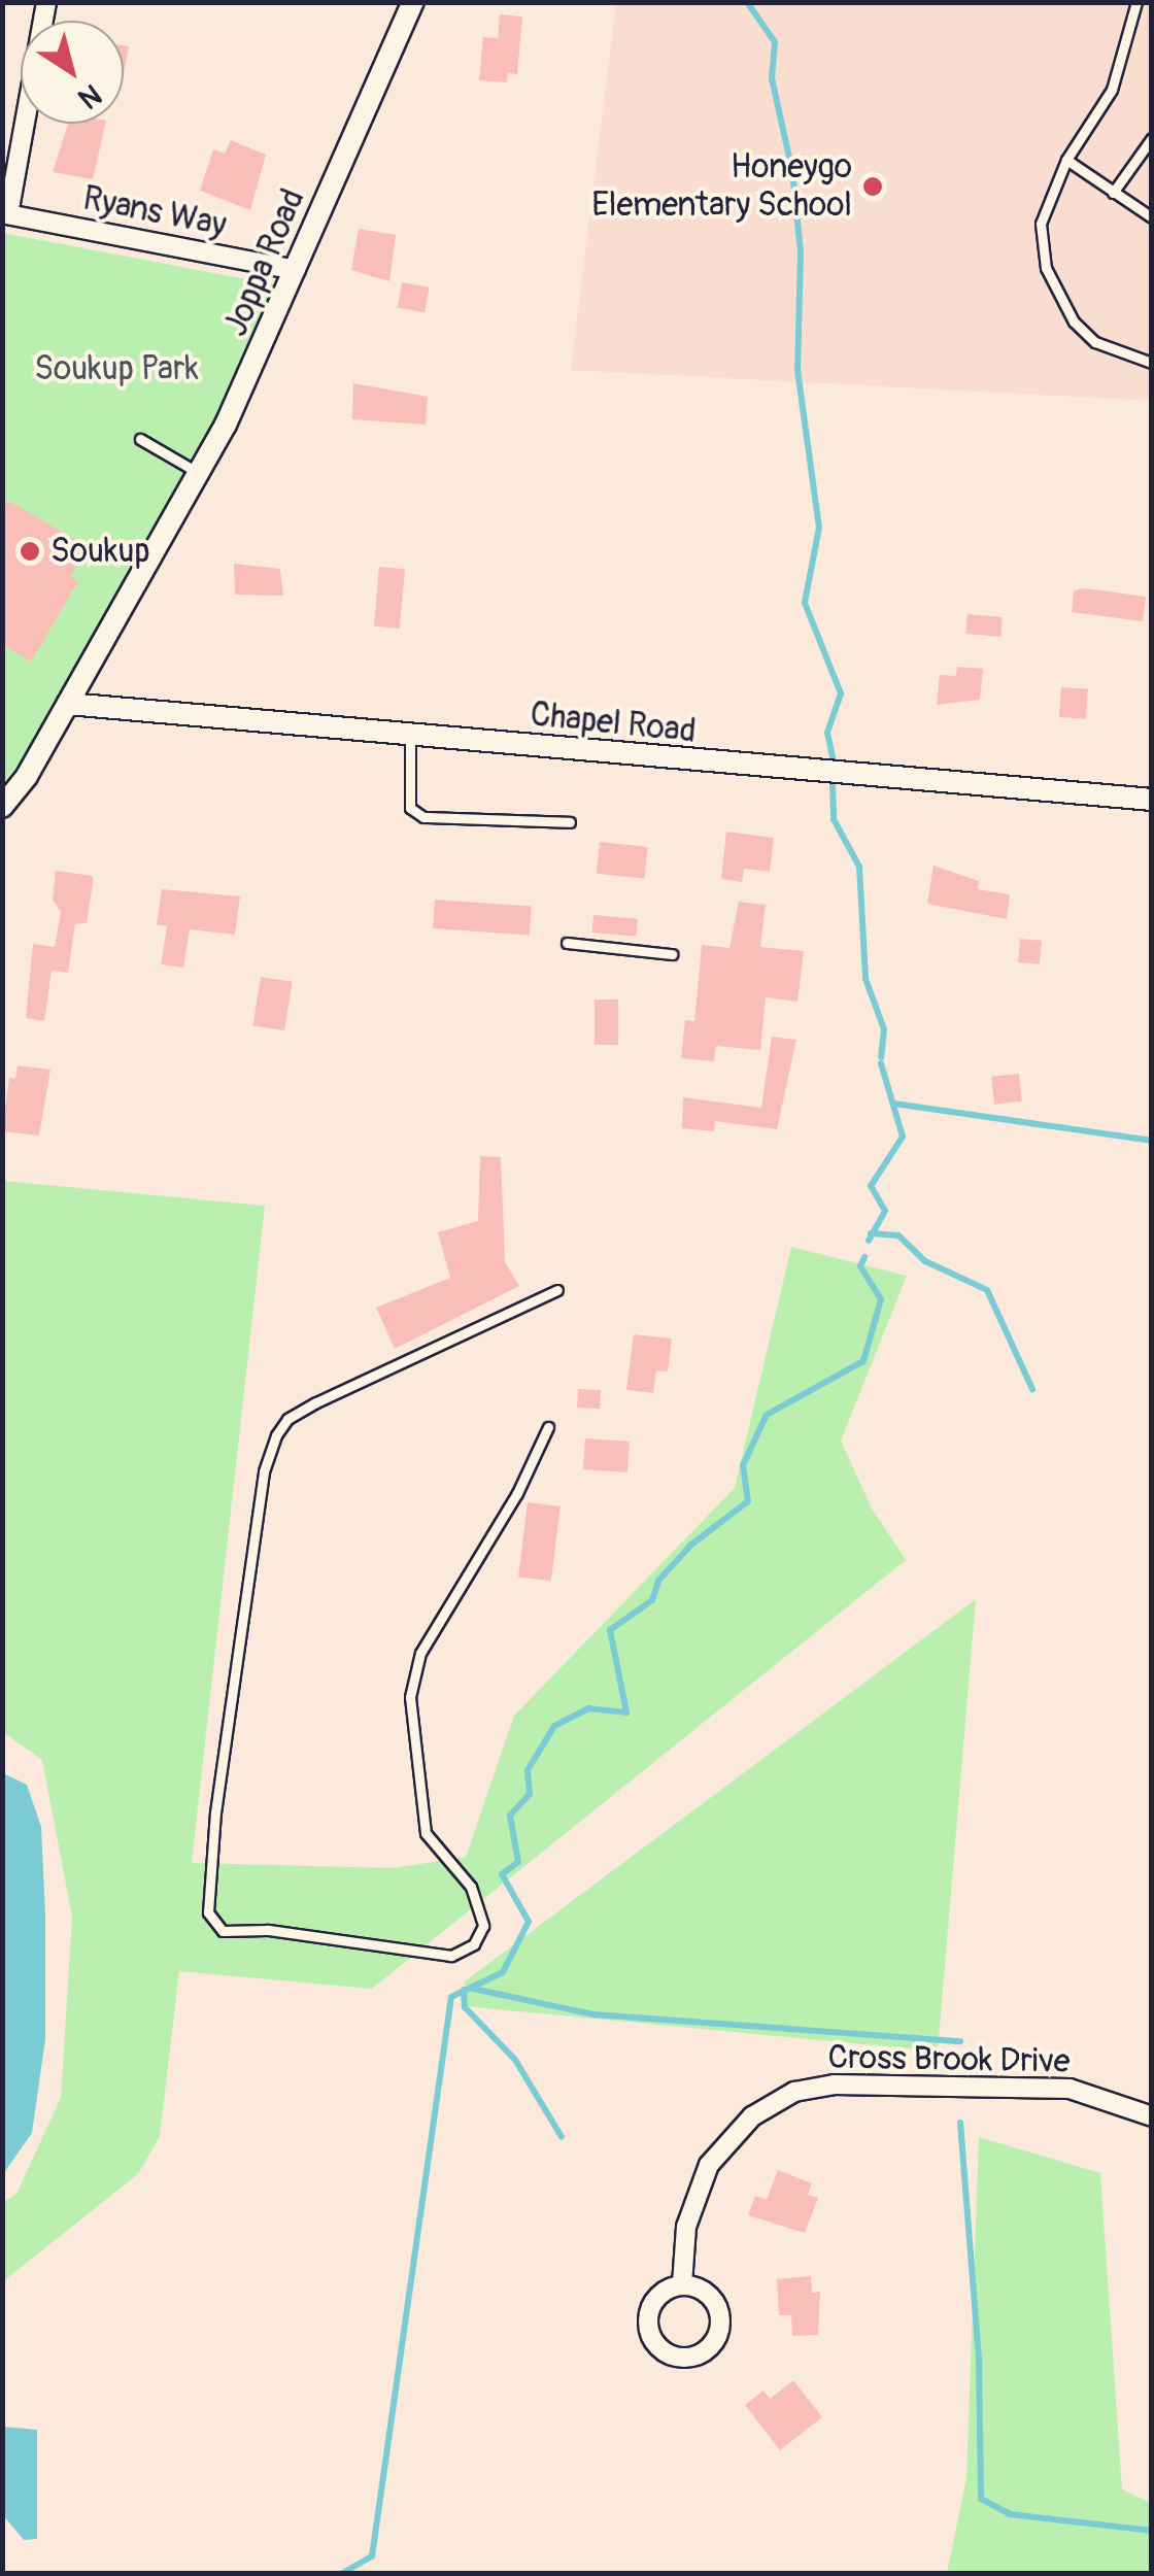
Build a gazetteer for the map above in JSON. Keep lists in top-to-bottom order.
{
  "streets": {
    "street": [
      "Ryans Way",
      "Joppa Road",
      "Chapel Road",
      "Cross Brook Drive"
    ]
  },
  "crossings": [
    ["Ryans Way", "Joppa Road"],
    ["Joppa Road", "Chapel Road"]
  ],
  "parks": ["Soukup Park"],
  "places": ["Honeygo Elementary School", "Soukup"],
  "north": "bottom right"
}
